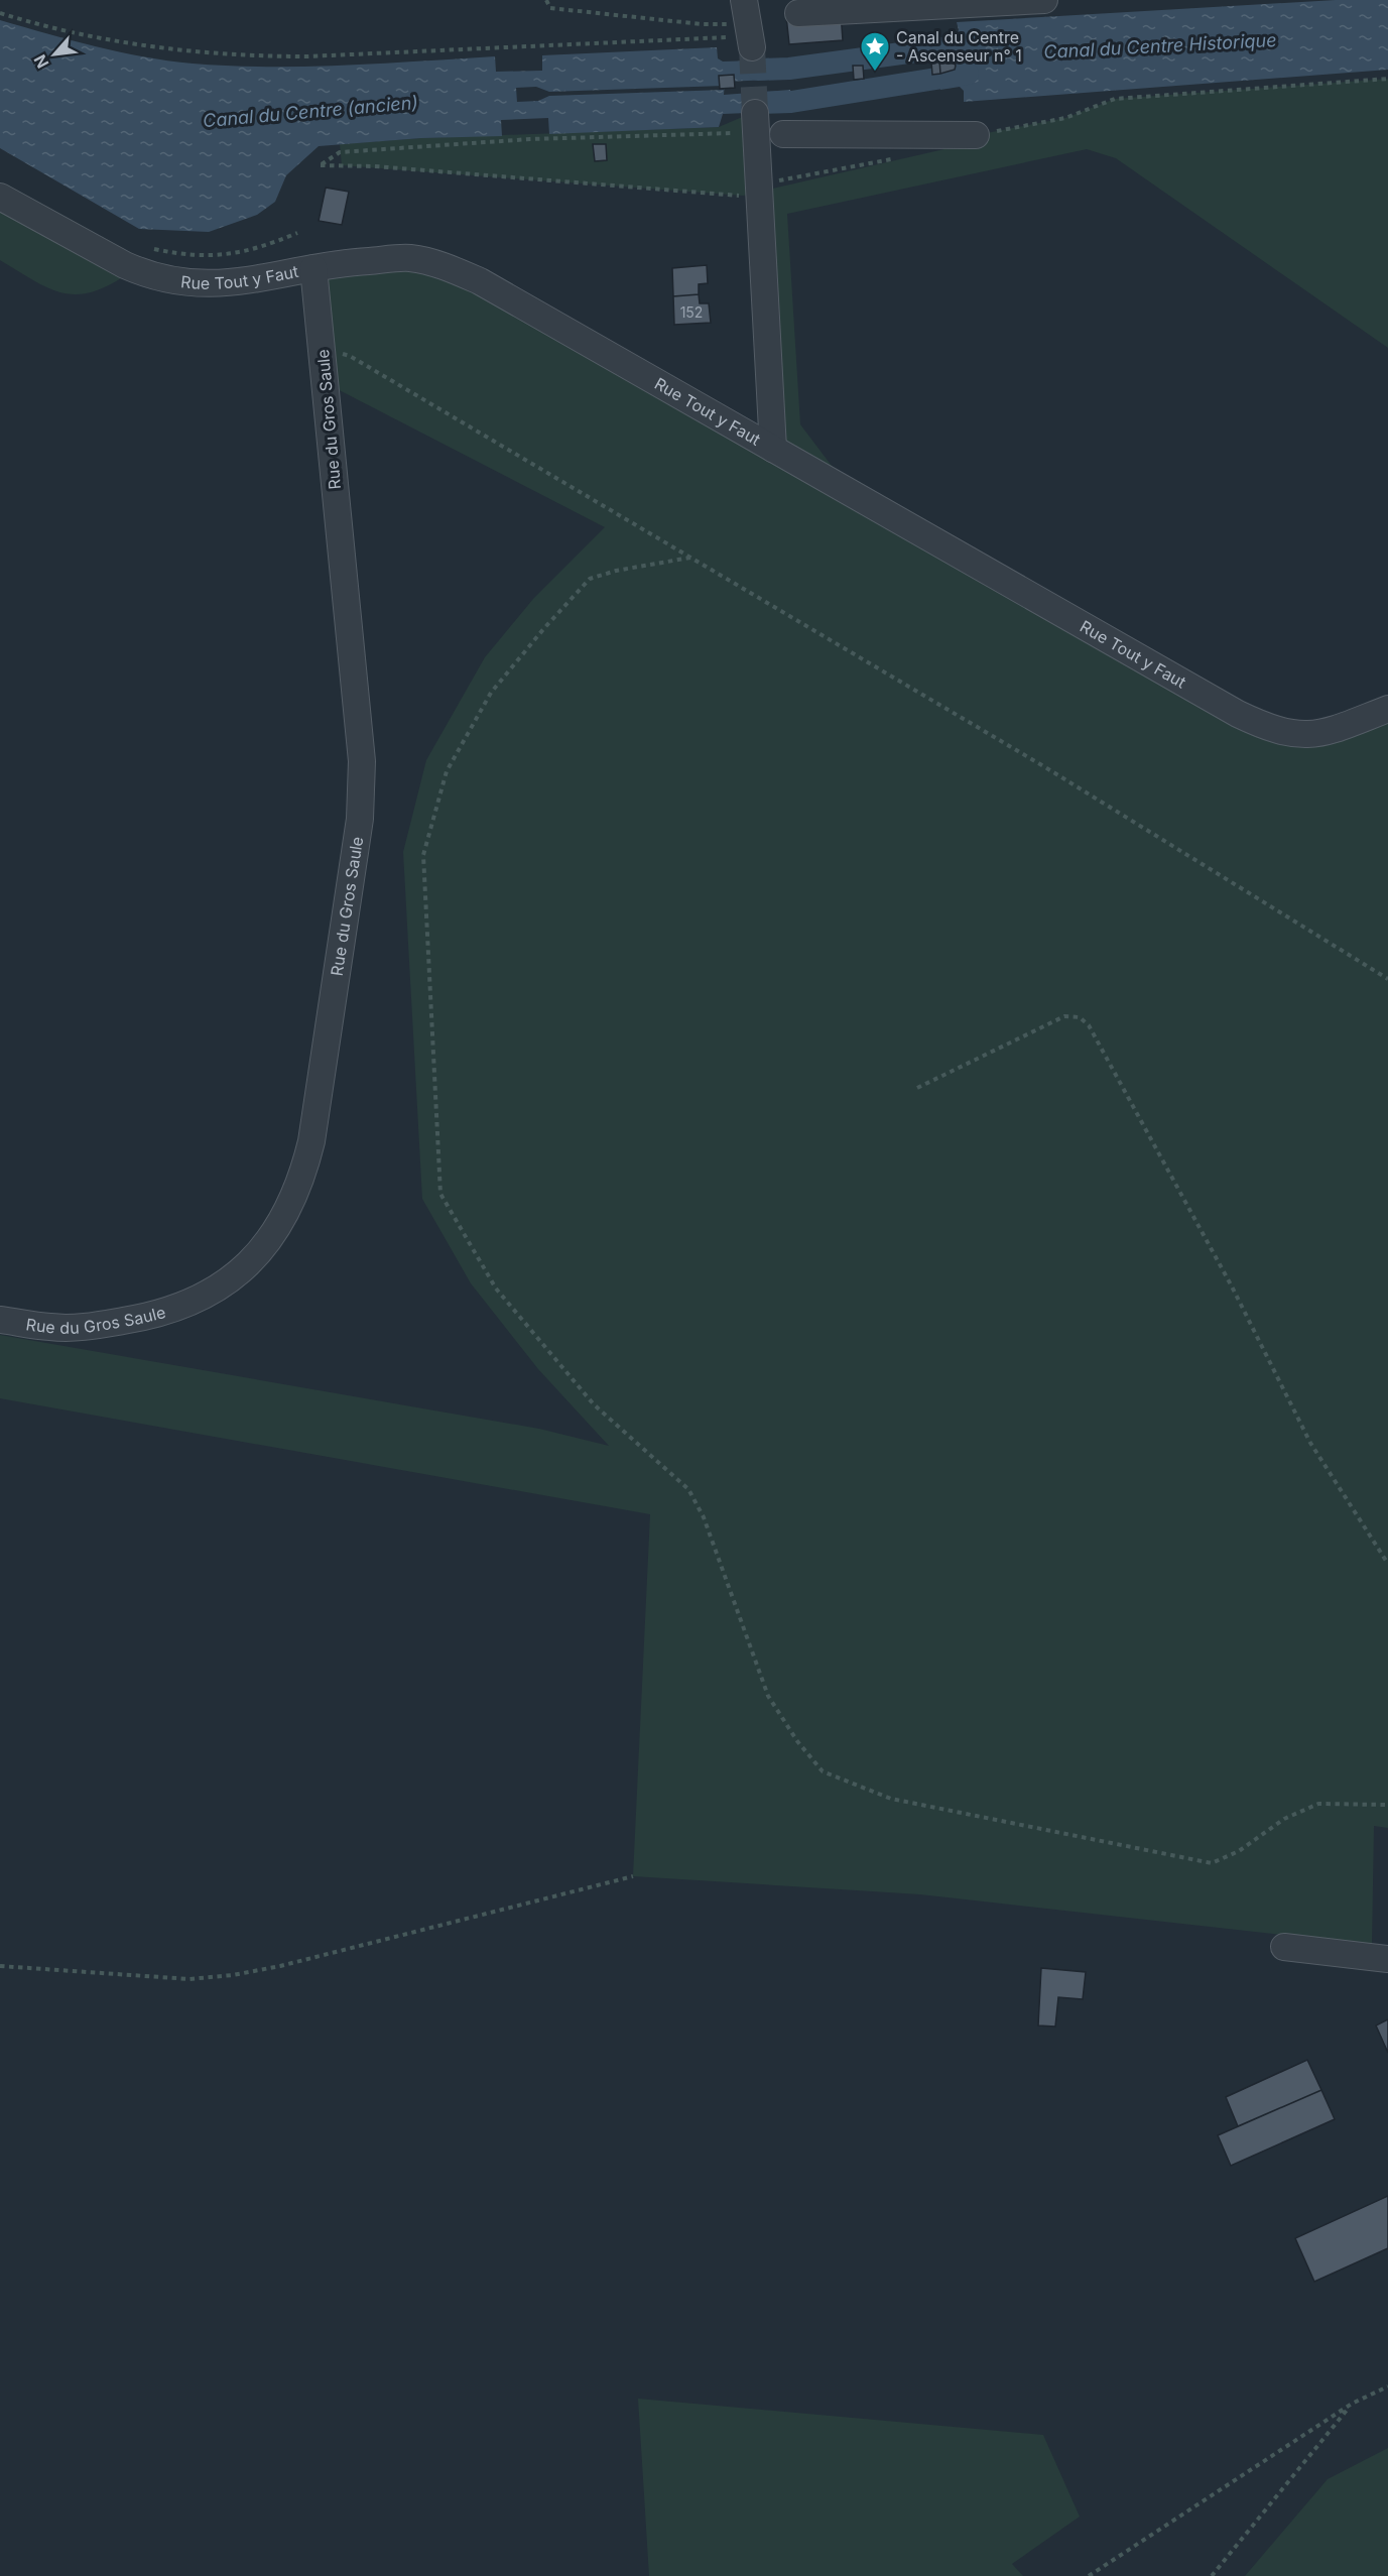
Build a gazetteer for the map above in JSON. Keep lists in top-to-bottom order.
{
  "streets": {
    "street": ["Rue Tout y Faut", "Rue du Gros Saule"]
  },
  "crossings": [
    ["Rue Tout y Faut", "Rue du Gros Saule"]
  ],
  "water": ["Canal du Centre Historique", "Canal du Centre (ancien)"],
  "places": {
    "place": ["Canal du Centre - Ascenseur n° 1"]
  },
  "house_numbers": ["152"],
  "north": "bottom left"
}
